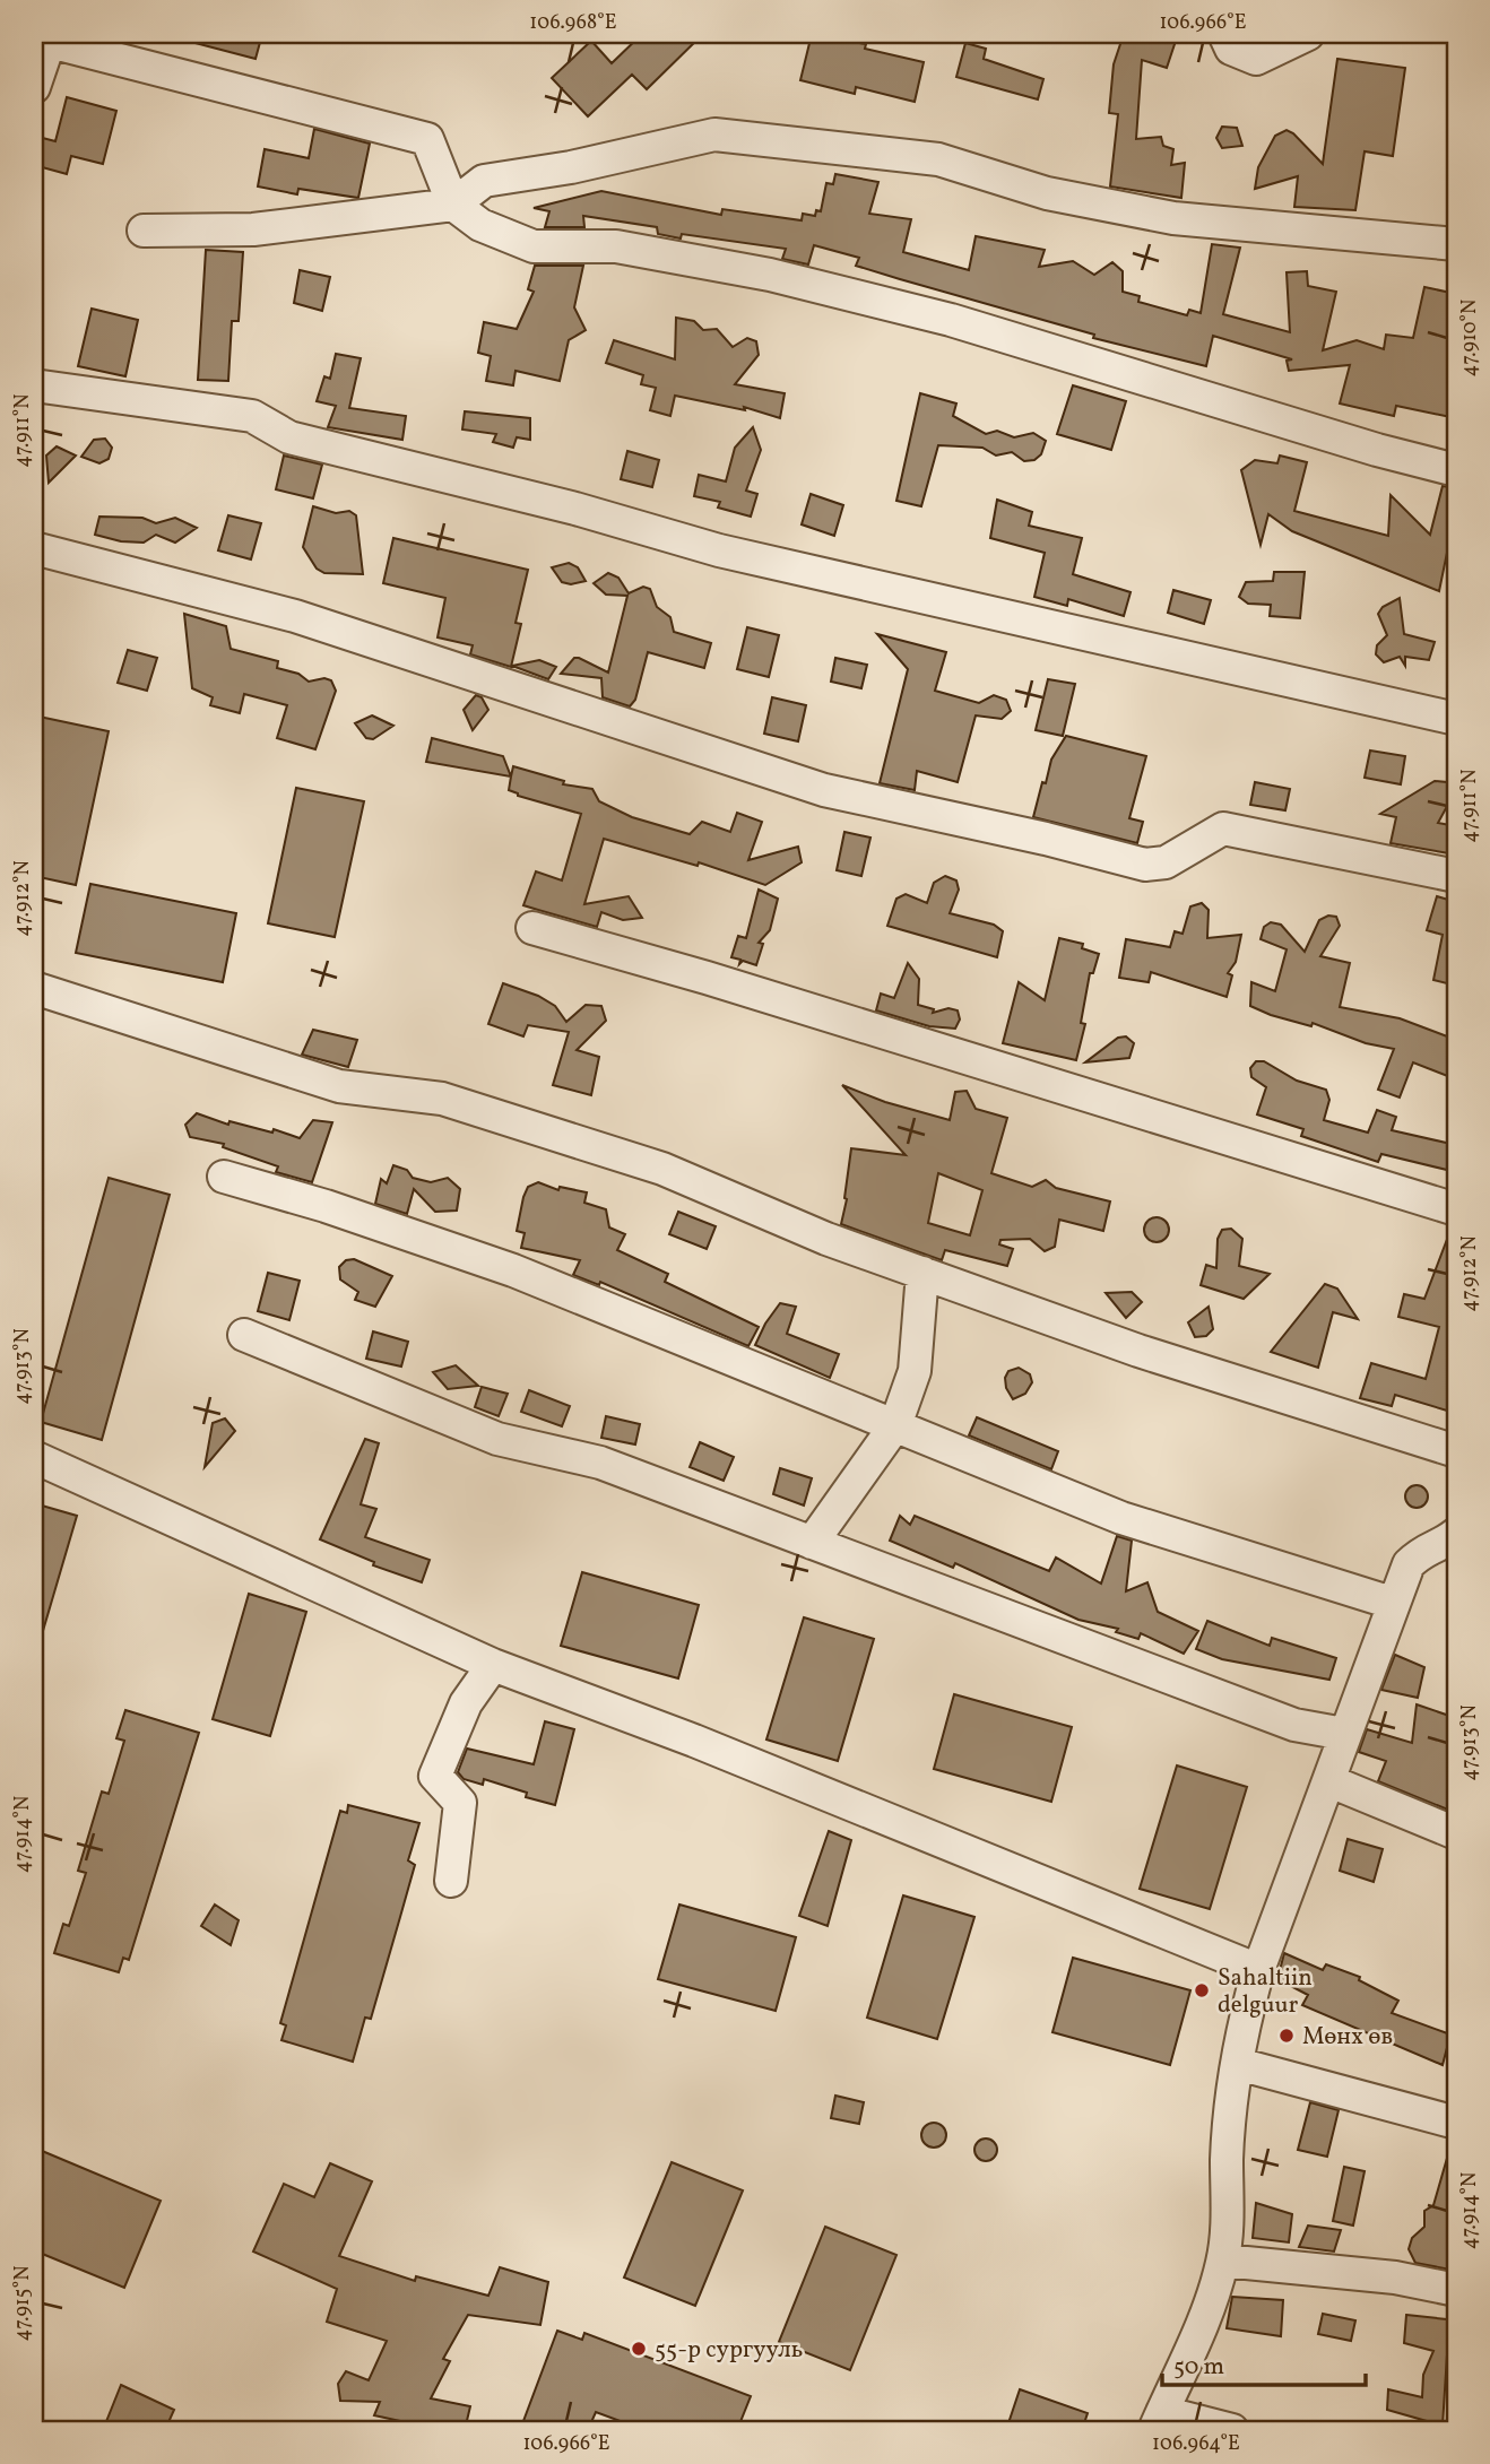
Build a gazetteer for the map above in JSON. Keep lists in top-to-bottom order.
{
  "places": ["Sahaltiin delguur", "Мөнх өв", "55-р сургууль"],
  "scale_bar": "50 m",
  "coordinates": [
    "106.968°E",
    "106.966°E",
    "47.910°N",
    "47.911°N",
    "47.912°N",
    "47.913°N",
    "47.914°N",
    "47.915°N",
    "106.964°E"
  ]
}
